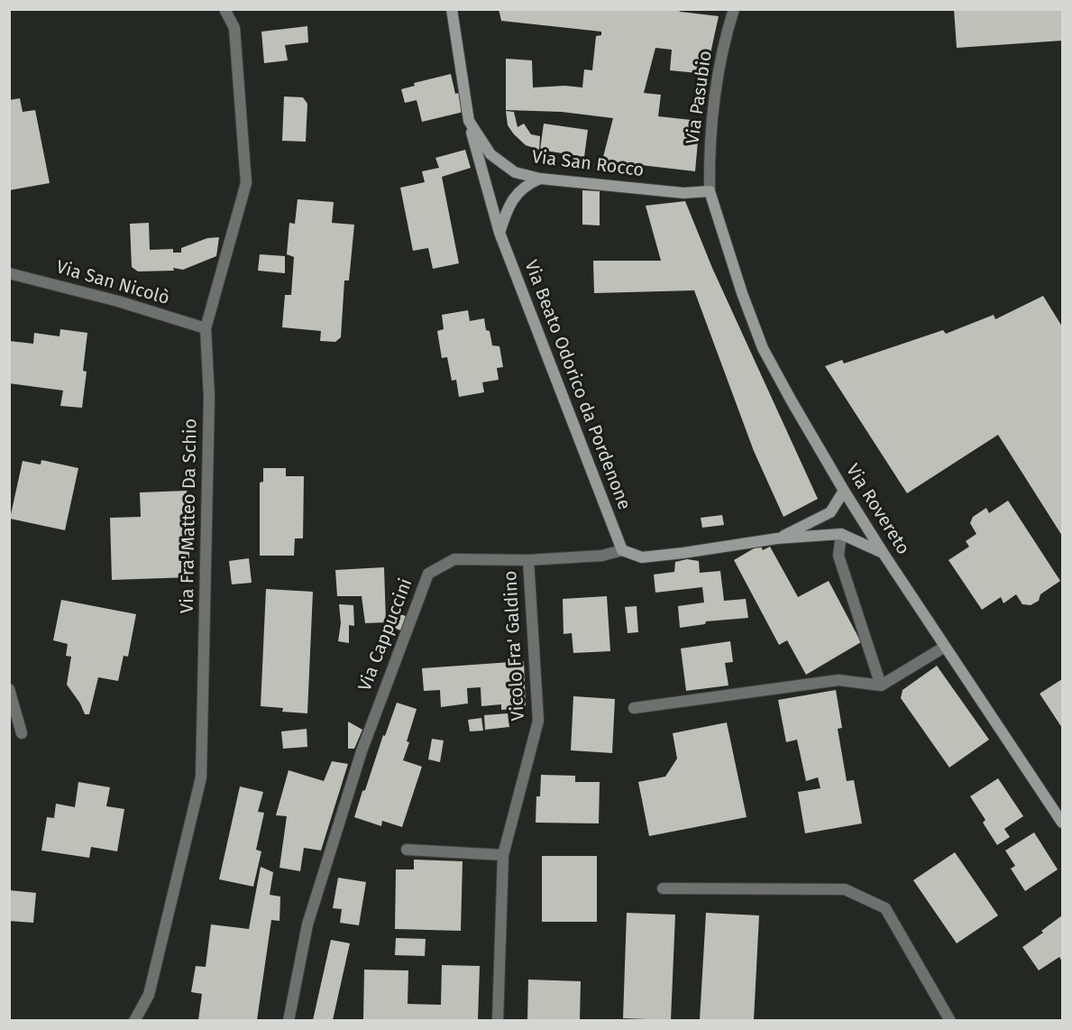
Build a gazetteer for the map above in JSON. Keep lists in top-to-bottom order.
{
  "streets": {
    "street": [
      "Via Pasubio",
      "Via San Rocco",
      "Via San Nicolò",
      "Via Beato Odorico da Pordenone",
      "Via Rovereto",
      "Via Fra' Matteo Da Schio",
      "Via Cappuccini",
      "Vicolo Fra' Galdino"
    ]
  },
  "crossings": [
    ["Via Pasubio", "Via San Rocco"],
    ["Via Pasubio", "Via Rovereto"],
    ["Via San Rocco", "Via Beato Odorico da Pordenone"],
    ["Via San Rocco", "Via Rovereto"],
    ["Via San Nicolò", "Via Fra' Matteo Da Schio"],
    ["Via Beato Odorico da Pordenone", "Via Cappuccini"],
    ["Via Rovereto", "Via Cappuccini"],
    ["Via Cappuccini", "Vicolo Fra' Galdino"]
  ]
}
